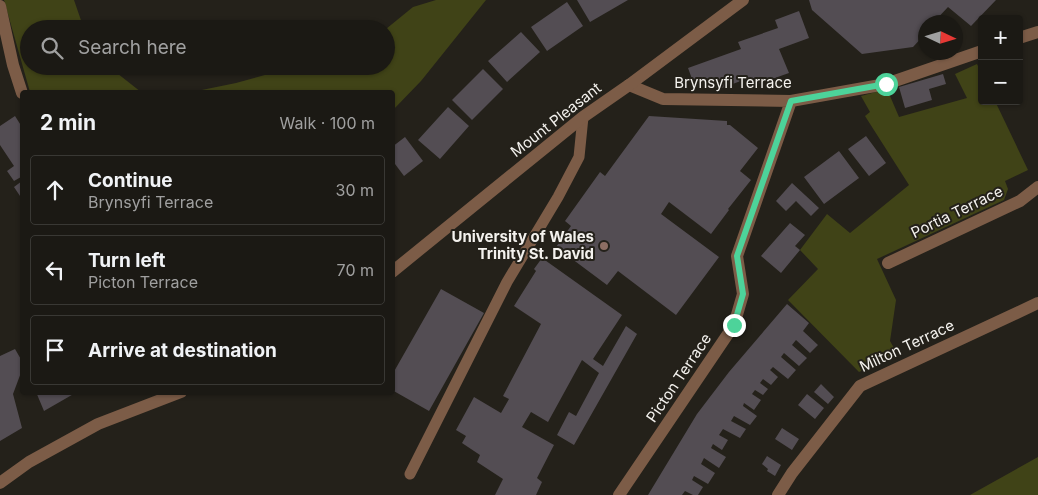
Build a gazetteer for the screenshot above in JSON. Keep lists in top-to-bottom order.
{
  "streets": {
    "street": [
      "Brynsyfi Terrace",
      "Mount Pleasant",
      "Portia Terrace",
      "Milton Terrace",
      "Picton Terrace"
    ]
  },
  "crossings": [
    ["Brynsyfi Terrace", "Mount Pleasant"],
    ["Brynsyfi Terrace", "Picton Terrace"]
  ],
  "places": ["University of Wales Trinity St. David"],
  "north": "right",
  "page": {
    "map_buttons": ["+", "−"],
    "search": "Search here",
    "heading": ["2 min", "Walk · 100 m"],
    "list": [
      ["Continue", "Brynsyfi Terrace", "30 m"],
      ["Turn left", "Picton Terrace", "70 m"],
      "Arrive at destination"
    ]
  }
}
